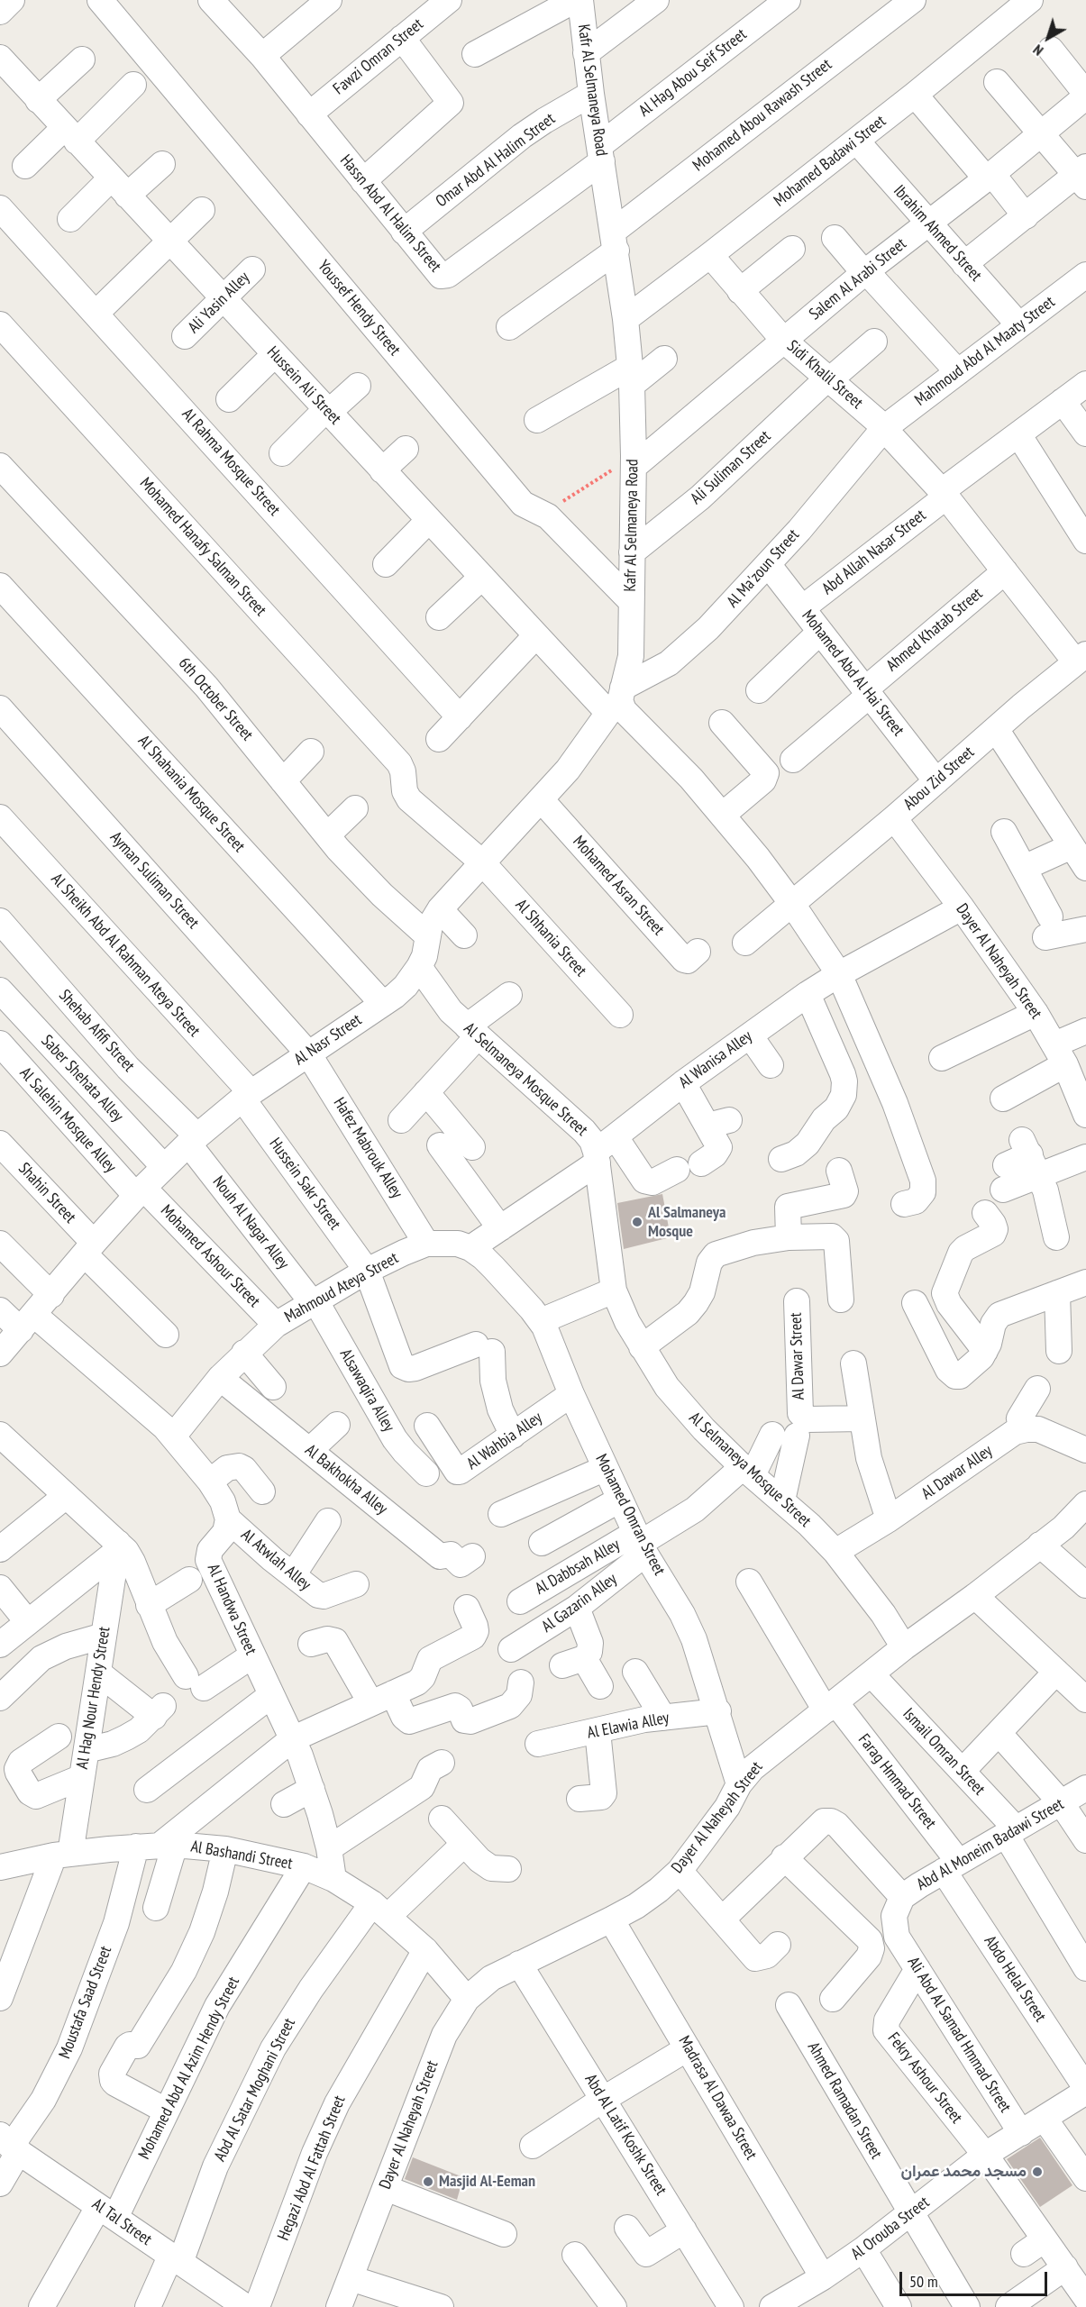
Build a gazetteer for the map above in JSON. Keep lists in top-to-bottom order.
{
  "streets": {
    "street": [
      "Fawzi Omran Street",
      "Al Hag Abou Seif Street",
      "Kafr Al Selmaneya Road",
      "Mohamed Abou Rawash Street",
      "Omar Abd Al Halim Street",
      "Mohamed Badawi Street",
      "Hassn Abd Al Halim Street",
      "Ibrahim Ahmed Street",
      "Salem Al Arabi Street",
      "Ali Yasin Alley",
      "Youssef Hendy Street",
      "Mahmoud Abd Al Maaty Street",
      "Sidi Khalil Street",
      "Hussein Ali Street",
      "Al Rahma Mosque Street",
      "Ali Suliman Street",
      "Mohamed Hanafy Salman Street",
      "Abd Allah Nasar Street",
      "Al Ma'zoun Street",
      "Ahmed Khatab Street",
      "Mohamed Abd Al Hai Street",
      "6th October Street",
      "Abou Zid Street",
      "Al Shahania Mosque Street",
      "Ayman Suliman Street",
      "Mohamed Asran Street",
      "Al Shhania Street",
      "Al Sheikh Abd Al Rahman Ateya Street",
      "Dayer Al Naheyah Street",
      "Shehab Afifi Street",
      "Al Nasr Street",
      "Al Wanisa Alley",
      "Saber Shehata Alley",
      "Al Selmaneya Mosque Street",
      "Al Salehin Mosque Alley",
      "Hafez Mabrouk Alley",
      "Hussein Sakr Street",
      "Shahin Street",
      "Nouh Al Nagar Alley",
      "Mohamed Ashour Street",
      "Mahmoud Ateya Street",
      "Al Dawar Street",
      "Alsawaqira Alley",
      "Al Wahbia Alley",
      "Al Dawar Alley",
      "Al Bakhokha Alley",
      "Mohamed Omran Street",
      "Al Atwlah Alley",
      "Al Dabbsah Alley",
      "Al Gazarin Alley",
      "Al Handwa Street",
      "Al Hag Nour Hendy Street",
      "Al Elawia Alley",
      "Ismail Omran Street",
      "Farag Hmmad Street",
      "Abd Al Moneim Badawi Street",
      "Al Bashandi Street",
      "Abdo Helal Street",
      "Moustafa Saad Street",
      "Ali Abd Al Samad Hmmad Street",
      "Mohamed Abd Al Azim Hendy Street",
      "Fekry Ashour Street",
      "Abd Al Satar Moghani Street",
      "Madrasa Al Dawaa Street",
      "Ahmed Ramadan Street",
      "Abd Al Latif Koshk Street",
      "Hegazi Abd Al Fattah Street",
      "Al Tal Street",
      "Al Orouba Street"
    ]
  },
  "crossings": [
    ["Fawzi Omran Street", "Hassn Abd Al Halim Street"],
    ["Al Hag Abou Seif Street", "Kafr Al Selmaneya Road"],
    ["Al Hag Abou Seif Street", "Hassn Abd Al Halim Street"],
    ["Kafr Al Selmaneya Road", "Mohamed Abou Rawash Street"],
    ["Kafr Al Selmaneya Road", "Omar Abd Al Halim Street"],
    ["Kafr Al Selmaneya Road", "Mohamed Badawi Street"],
    ["Kafr Al Selmaneya Road", "Hassn Abd Al Halim Street"],
    ["Kafr Al Selmaneya Road", "Salem Al Arabi Street"],
    ["Kafr Al Selmaneya Road", "Youssef Hendy Street"],
    ["Kafr Al Selmaneya Road", "Hussein Ali Street"],
    ["Kafr Al Selmaneya Road", "Ali Suliman Street"],
    ["Kafr Al Selmaneya Road", "Al Ma'zoun Street"],
    ["Kafr Al Selmaneya Road", "Al Nasr Street"],
    ["Omar Abd Al Halim Street", "Hassn Abd Al Halim Street"],
    ["Mohamed Badawi Street", "Ibrahim Ahmed Street"],
    ["Mohamed Badawi Street", "Sidi Khalil Street"],
    ["Ibrahim Ahmed Street", "Salem Al Arabi Street"],
    ["Ibrahim Ahmed Street", "Mahmoud Abd Al Maaty Street"],
    ["Salem Al Arabi Street", "Sidi Khalil Street"],
    ["Ali Yasin Alley", "Hussein Ali Street"],
    ["Mahmoud Abd Al Maaty Street", "Sidi Khalil Street"],
    ["Mahmoud Abd Al Maaty Street", "Al Ma'zoun Street"],
    ["Sidi Khalil Street", "Ali Suliman Street"],
    ["Sidi Khalil Street", "Abd Allah Nasar Street"],
    ["Sidi Khalil Street", "Al Ma'zoun Street"],
    ["Sidi Khalil Street", "Ahmed Khatab Street"],
    ["Sidi Khalil Street", "Abou Zid Street"],
    ["Hussein Ali Street", "Al Ma'zoun Street"],
    ["Hussein Ali Street", "Al Nasr Street"],
    ["Mohamed Hanafy Salman Street", "Al Shhania Street"],
    ["Abd Allah Nasar Street", "Mohamed Abd Al Hai Street"],
    ["Al Ma'zoun Street", "Mohamed Abd Al Hai Street"],
    ["Al Ma'zoun Street", "Al Nasr Street"],
    ["Ahmed Khatab Street", "Mohamed Abd Al Hai Street"],
    ["Mohamed Abd Al Hai Street", "Abou Zid Street"],
    ["6th October Street", "Al Nasr Street"],
    ["Abou Zid Street", "Dayer Al Naheyah Street"],
    ["Al Shahania Mosque Street", "Al Nasr Street"],
    ["Ayman Suliman Street", "Al Nasr Street"],
    ["Ayman Suliman Street", "Hafez Mabrouk Alley"],
    ["Mohamed Asran Street", "Al Nasr Street"],
    ["Al Shhania Street", "Al Nasr Street"],
    ["Al Sheikh Abd Al Rahman Ateya Street", "Al Nasr Street"],
    ["Al Sheikh Abd Al Rahman Ateya Street", "Hussein Sakr Street"],
    ["Dayer Al Naheyah Street", "Al Wanisa Alley"],
    ["Dayer Al Naheyah Street", "Al Selmaneya Mosque Street"],
    ["Dayer Al Naheyah Street", "Mohamed Omran Street"],
    ["Dayer Al Naheyah Street", "Ismail Omran Street"],
    ["Dayer Al Naheyah Street", "Farag Hmmad Street"],
    ["Dayer Al Naheyah Street", "Al Bashandi Street"],
    ["Dayer Al Naheyah Street", "Madrasa Al Dawaa Street"],
    ["Dayer Al Naheyah Street", "Abd Al Latif Koshk Street"],
    ["Shehab Afifi Street", "Al Nasr Street"],
    ["Shehab Afifi Street", "Nouh Al Nagar Alley"],
    ["Al Nasr Street", "Saber Shehata Alley"],
    ["Al Nasr Street", "Al Selmaneya Mosque Street"],
    ["Al Nasr Street", "Al Salehin Mosque Alley"],
    ["Al Nasr Street", "Hafez Mabrouk Alley"],
    ["Al Nasr Street", "Hussein Sakr Street"],
    ["Al Nasr Street", "Shahin Street"],
    ["Al Nasr Street", "Nouh Al Nagar Alley"],
    ["Al Nasr Street", "Mohamed Ashour Street"],
    ["Al Wanisa Alley", "Al Selmaneya Mosque Street"],
    ["Al Wanisa Alley", "Mahmoud Ateya Street"],
    ["Al Selmaneya Mosque Street", "Al Dawar Alley"],
    ["Al Salehin Mosque Alley", "Mohamed Ashour Street"],
    ["Hafez Mabrouk Alley", "Mahmoud Ateya Street"],
    ["Hussein Sakr Street", "Mahmoud Ateya Street"],
    ["Hussein Sakr Street", "Al Wahbia Alley"],
    ["Nouh Al Nagar Alley", "Mahmoud Ateya Street"],
    ["Nouh Al Nagar Alley", "Alsawaqira Alley"],
    ["Mohamed Ashour Street", "Mahmoud Ateya Street"],
    ["Mahmoud Ateya Street", "Alsawaqira Alley"],
    ["Mahmoud Ateya Street", "Al Bakhokha Alley"],
    ["Al Wahbia Alley", "Mohamed Omran Street"],
    ["Mohamed Omran Street", "Al Dabbsah Alley"],
    ["Mohamed Omran Street", "Al Gazarin Alley"],
    ["Mohamed Omran Street", "Al Elawia Alley"],
    ["Al Atwlah Alley", "Al Handwa Street"],
    ["Al Dabbsah Alley", "Al Gazarin Alley"],
    ["Al Handwa Street", "Al Bashandi Street"],
    ["Al Hag Nour Hendy Street", "Al Bashandi Street"],
    ["Ismail Omran Street", "Abd Al Moneim Badawi Street"],
    ["Farag Hmmad Street", "Abd Al Moneim Badawi Street"],
    ["Farag Hmmad Street", "Abdo Helal Street"],
    ["Abd Al Moneim Badawi Street", "Abdo Helal Street"],
    ["Abd Al Moneim Badawi Street", "Ali Abd Al Samad Hmmad Street"],
    ["Al Bashandi Street", "Moustafa Saad Street"],
    ["Al Bashandi Street", "Mohamed Abd Al Azim Hendy Street"],
    ["Al Bashandi Street", "Abd Al Satar Moghani Street"],
    ["Al Bashandi Street", "Hegazi Abd Al Fattah Street"],
    ["Moustafa Saad Street", "Al Tal Street"],
    ["Ali Abd Al Samad Hmmad Street", "Fekry Ashour Street"],
    ["Ali Abd Al Samad Hmmad Street", "Al Orouba Street"],
    ["Mohamed Abd Al Azim Hendy Street", "Al Tal Street"],
    ["Fekry Ashour Street", "Al Orouba Street"],
    ["Abd Al Satar Moghani Street", "Al Tal Street"],
    ["Madrasa Al Dawaa Street", "Al Orouba Street"],
    ["Ahmed Ramadan Street", "Al Orouba Street"]
  ],
  "places": ["Al Salmaneya Mosque", "مسجد محمد عمران", "Masjid Al-Eeman"],
  "scale_bar": "50 m",
  "north": "bottom left"
}
